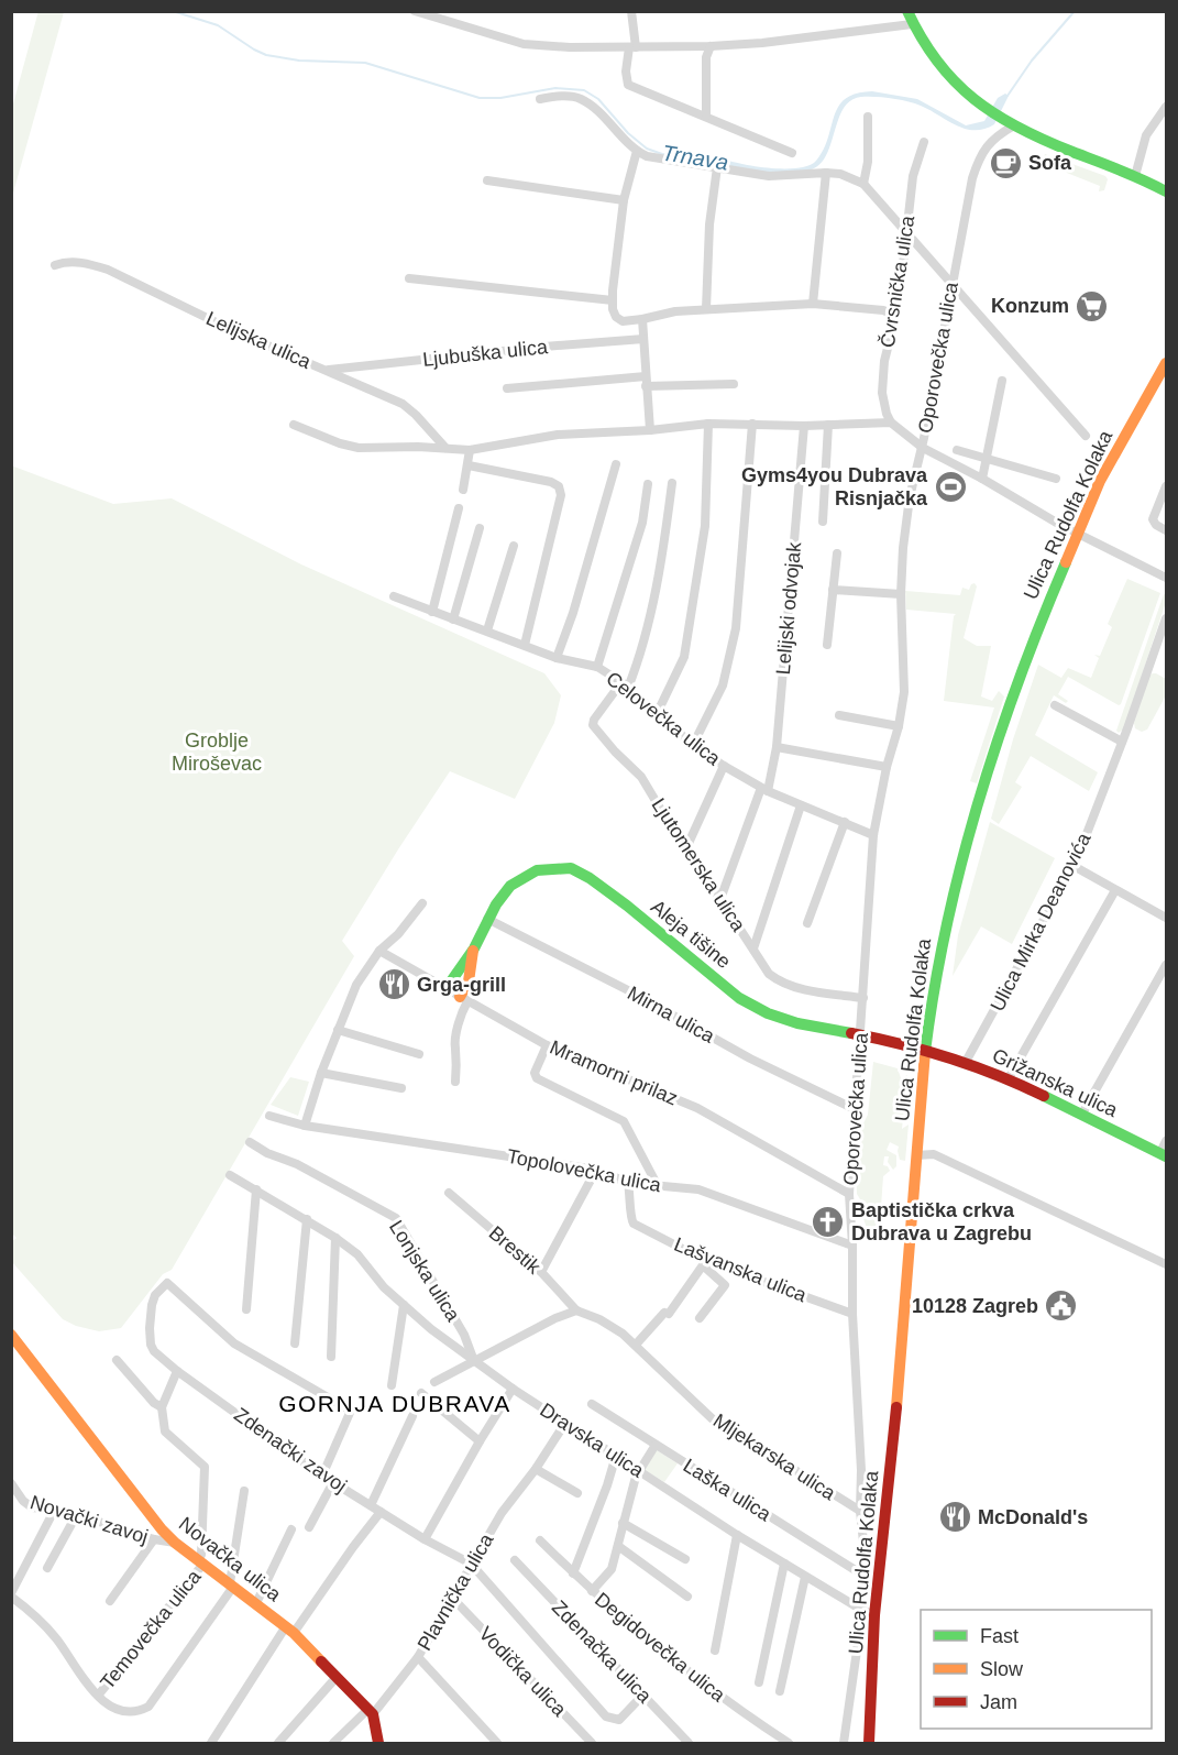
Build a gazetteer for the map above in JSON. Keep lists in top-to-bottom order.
{
  "streets": {
    "main road": [
      "Ulica Rudolfa Kolaka",
      "Aleja tišine",
      "Grižanska ulica",
      "Novačka ulica"
    ],
    "street": [
      "Čvrsnička ulica",
      "Lelijska ulica",
      "Ljubuška ulica",
      "Oporovečka ulica",
      "Lelijski odvojak",
      "Celovečka ulica",
      "Ljutomerska ulica",
      "Ulica Mirka Deanovića",
      "Mirna ulica",
      "Mramorni prilaz",
      "Topolovečka ulica",
      "Brestik",
      "Lašvanska ulica",
      "Lonjska ulica",
      "Dravska ulica",
      "Zdenački zavoj",
      "Mljekarska ulica",
      "Laška ulica",
      "Novački zavoj",
      "Plavnička ulica",
      "Temovečka ulica",
      "Degidovečka ulica",
      "Zdenačka ulica",
      "Vodička ulica"
    ]
  },
  "crossings": [
    ["Lelijska ulica", "Ljubuška ulica"],
    ["Oporovečka ulica", "Celovečka ulica"],
    ["Oporovečka ulica", "Ljutomerska ulica"],
    ["Oporovečka ulica", "Aleja tišine"],
    ["Oporovečka ulica", "Mirna ulica"],
    ["Oporovečka ulica", "Mramorni prilaz"],
    ["Oporovečka ulica", "Topolovečka ulica"],
    ["Oporovečka ulica", "Lašvanska ulica"],
    ["Oporovečka ulica", "Mljekarska ulica"],
    ["Oporovečka ulica", "Laška ulica"],
    ["Ulica Rudolfa Kolaka", "Aleja tišine"],
    ["Ulica Rudolfa Kolaka", "Grižanska ulica"],
    ["Ulica Rudolfa Kolaka", "Dravska ulica"],
    ["Lelijski odvojak", "Celovečka ulica"],
    ["Lelijski odvojak", "Ljutomerska ulica"],
    ["Celovečka ulica", "Ljutomerska ulica"],
    ["Ulica Mirka Deanovića", "Grižanska ulica"],
    ["Aleja tišine", "Mirna ulica"],
    ["Aleja tišine", "Mramorni prilaz"],
    ["Aleja tišine", "Grižanska ulica"],
    ["Topolovečka ulica", "Lašvanska ulica"],
    ["Brestik", "Mljekarska ulica"],
    ["Lonjska ulica", "Dravska ulica"],
    ["Dravska ulica", "Plavnička ulica"],
    ["Zdenački zavoj", "Plavnička ulica"],
    ["Zdenački zavoj", "Zdenačka ulica"],
    ["Novački zavoj", "Novačka ulica"],
    ["Novačka ulica", "Plavnička ulica"],
    ["Novačka ulica", "Temovečka ulica"],
    ["Plavnička ulica", "Vodička ulica"]
  ],
  "districts": ["GORNJA DUBRAVA"],
  "water": ["Trnava"],
  "parks": ["Groblje Miroševac"],
  "places": {
    "cafe": ["Sofa"],
    "supermarket": ["Konzum"],
    "sports": ["Gyms4you Dubrava Risnjačka"],
    "restaurant": ["Grga-grill", "McDonald's"],
    "church": ["Baptistička crkva Dubrava u Zagrebu"],
    "public building": ["10128 Zagreb"]
  },
  "legend": ["Fast", "Slow", "Jam"]
}
